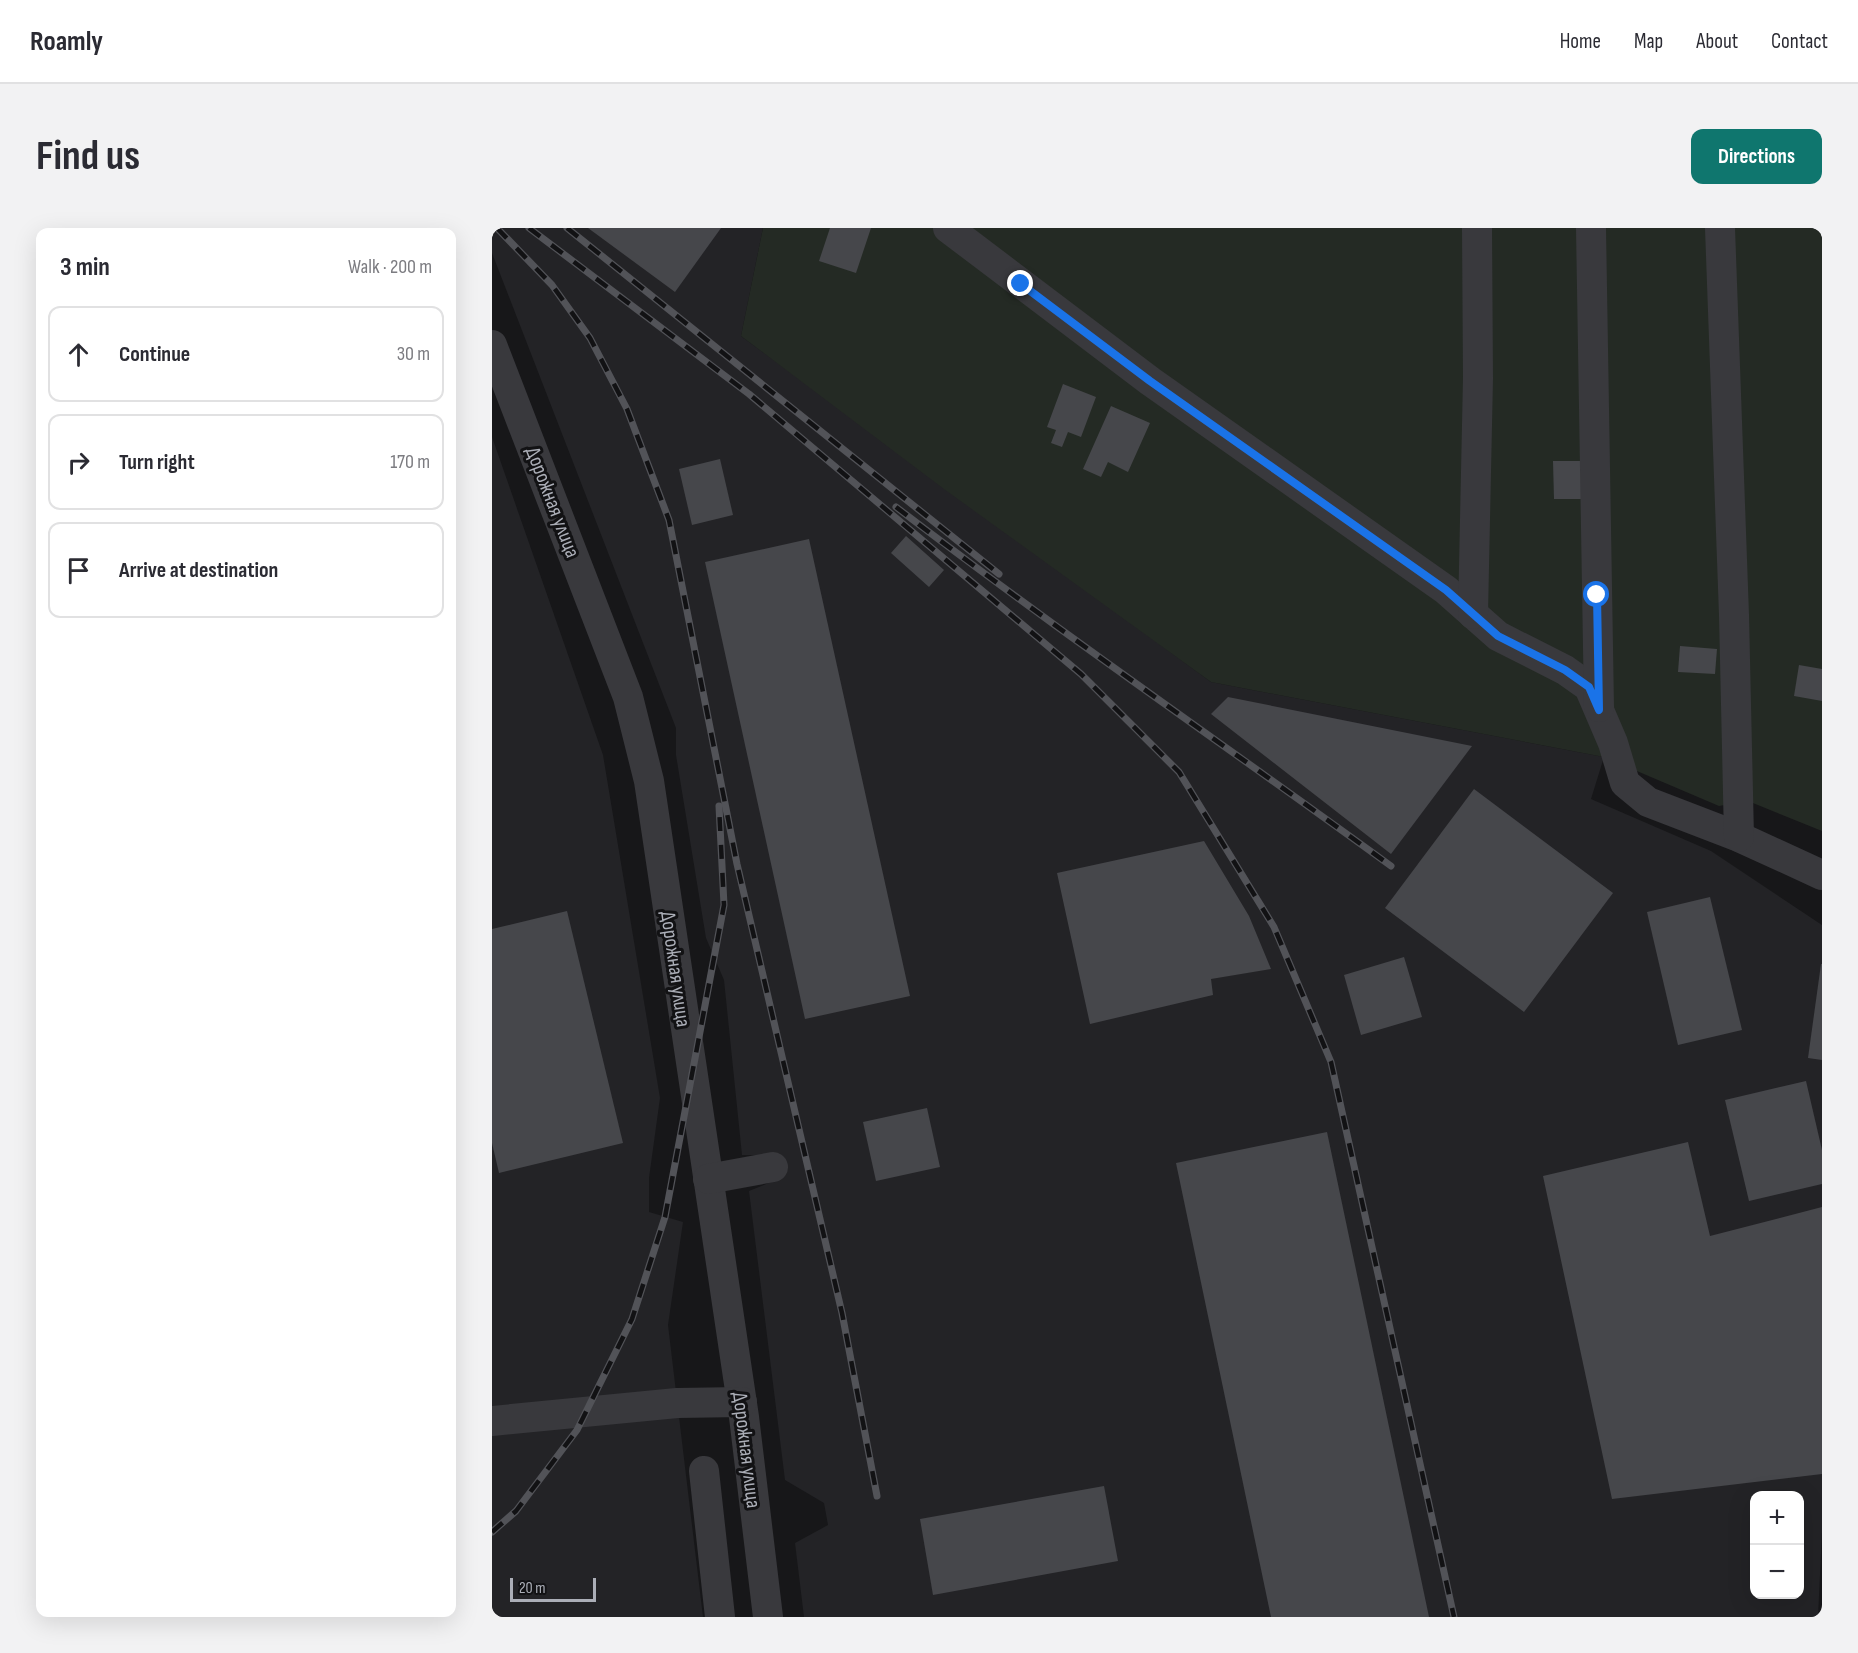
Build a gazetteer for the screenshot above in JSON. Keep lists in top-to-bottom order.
{
  "streets": {
    "street": ["Дорожная улица"]
  },
  "scale_bar": "20 m",
  "page": {
    "header": "Roamly",
    "nav": [
      "Home",
      "Map",
      "About",
      "Contact"
    ],
    "buttons": "Directions",
    "title": "Find us",
    "heading": ["3 min", "Walk · 200 m"],
    "list": [
      ["Continue", "30 m"],
      ["Turn right", "170 m"],
      "Arrive at destination"
    ],
    "map_buttons": ["+", "−"],
    "scale": "20 m"
  }
}
